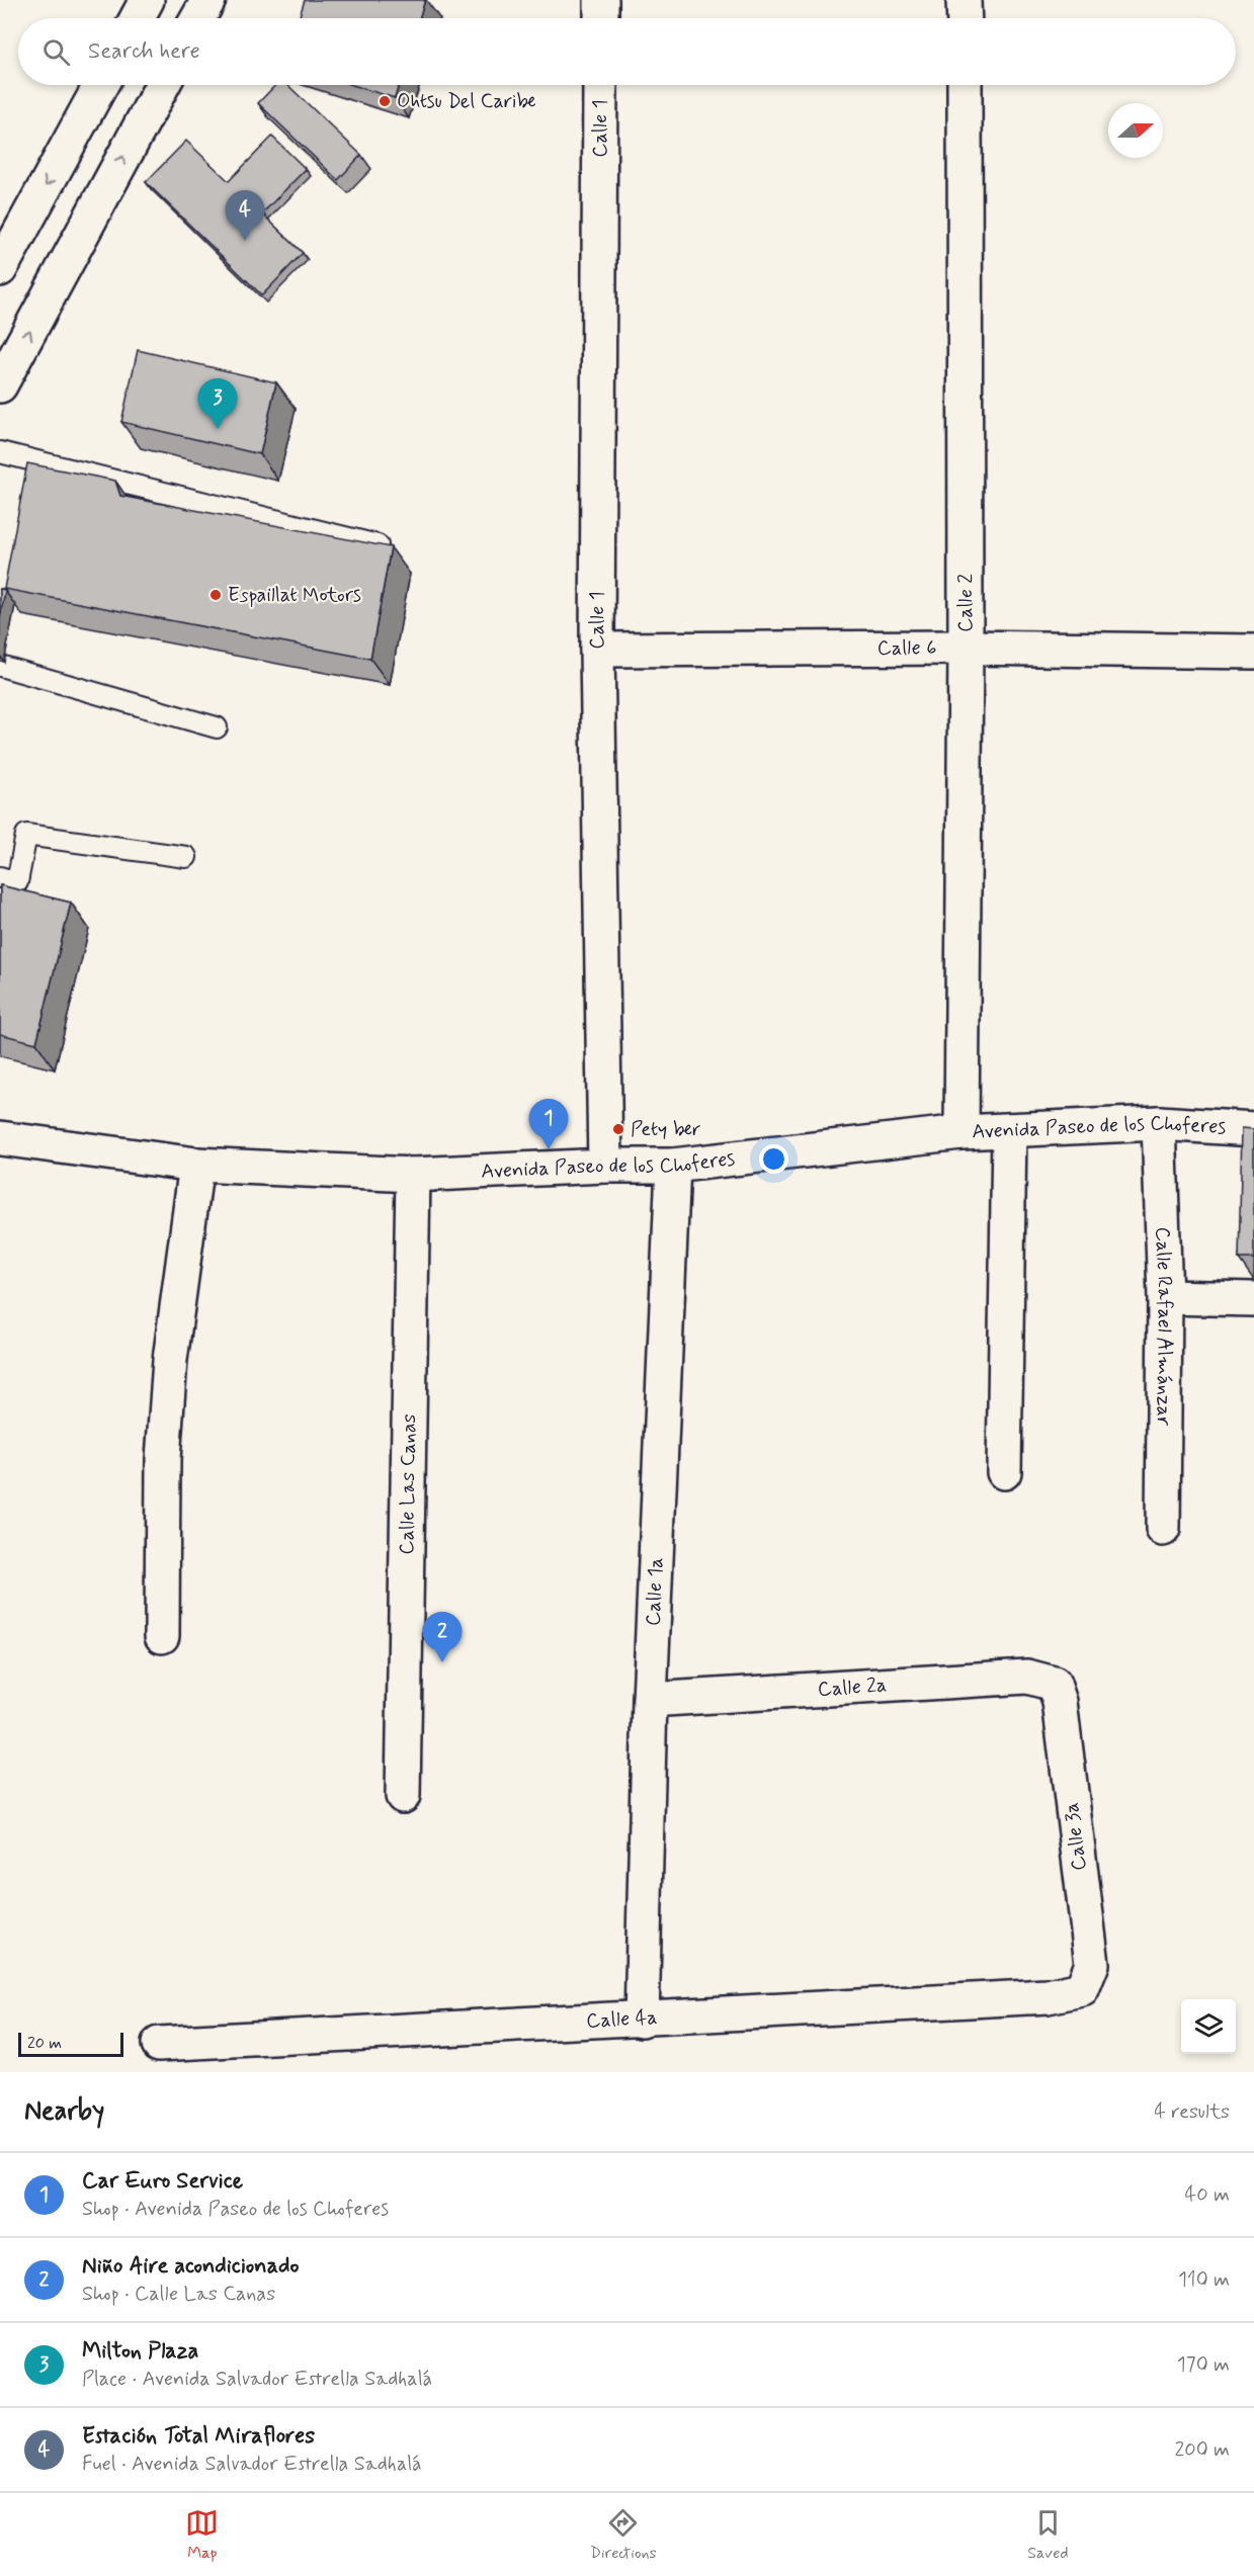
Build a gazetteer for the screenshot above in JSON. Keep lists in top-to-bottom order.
{
  "streets": {
    "main road": [
      "Calle 1",
      "Calle 2",
      "Calle 6",
      "Avenida Paseo de los Choferes",
      "Calle Rafael Almánzar",
      "Calle Las Canas",
      "Calle 1a",
      "Calle 2a",
      "Calle 3a",
      "Calle 4a"
    ]
  },
  "crossings": [
    ["Calle 1", "Calle 6"],
    ["Calle 1", "Avenida Paseo de los Choferes"],
    ["Calle 2", "Calle 6"],
    ["Calle 2", "Avenida Paseo de los Choferes"],
    ["Avenida Paseo de los Choferes", "Calle Rafael Almánzar"],
    ["Avenida Paseo de los Choferes", "Calle Las Canas"],
    ["Avenida Paseo de los Choferes", "Calle 1a"],
    ["Calle 1a", "Calle 2a"],
    ["Calle 1a", "Calle 4a"],
    ["Calle 2a", "Calle 3a"],
    ["Calle 3a", "Calle 4a"]
  ],
  "places": ["Ohtsu Del Caribe", "Espaillat Motors", "Pety ber"],
  "scale_bar": "20 m",
  "north": "right",
  "page": {
    "search": "Search here",
    "pins": [
      "4",
      "3",
      "1",
      "2"
    ],
    "scale": "20 m",
    "heading": ["Nearby", "4 results"],
    "list": [
      {
        "mark": "1",
        "name": "Car Euro Service",
        "note": "Shop · Avenida Paseo de los Choferes",
        "value": "40 m"
      },
      {
        "mark": "2",
        "name": "Niño Aire acondicionado",
        "note": "Shop · Calle Las Canas",
        "value": "110 m"
      },
      {
        "mark": "3",
        "name": "Milton Plaza",
        "note": "Place · Avenida Salvador Estrella Sadhalá",
        "value": "170 m"
      },
      {
        "mark": "4",
        "name": "Estación Total Miraflores",
        "note": "Fuel · Avenida Salvador Estrella Sadhalá",
        "value": "200 m"
      }
    ],
    "nav": ["Map", "Directions", "Saved"]
  }
}
